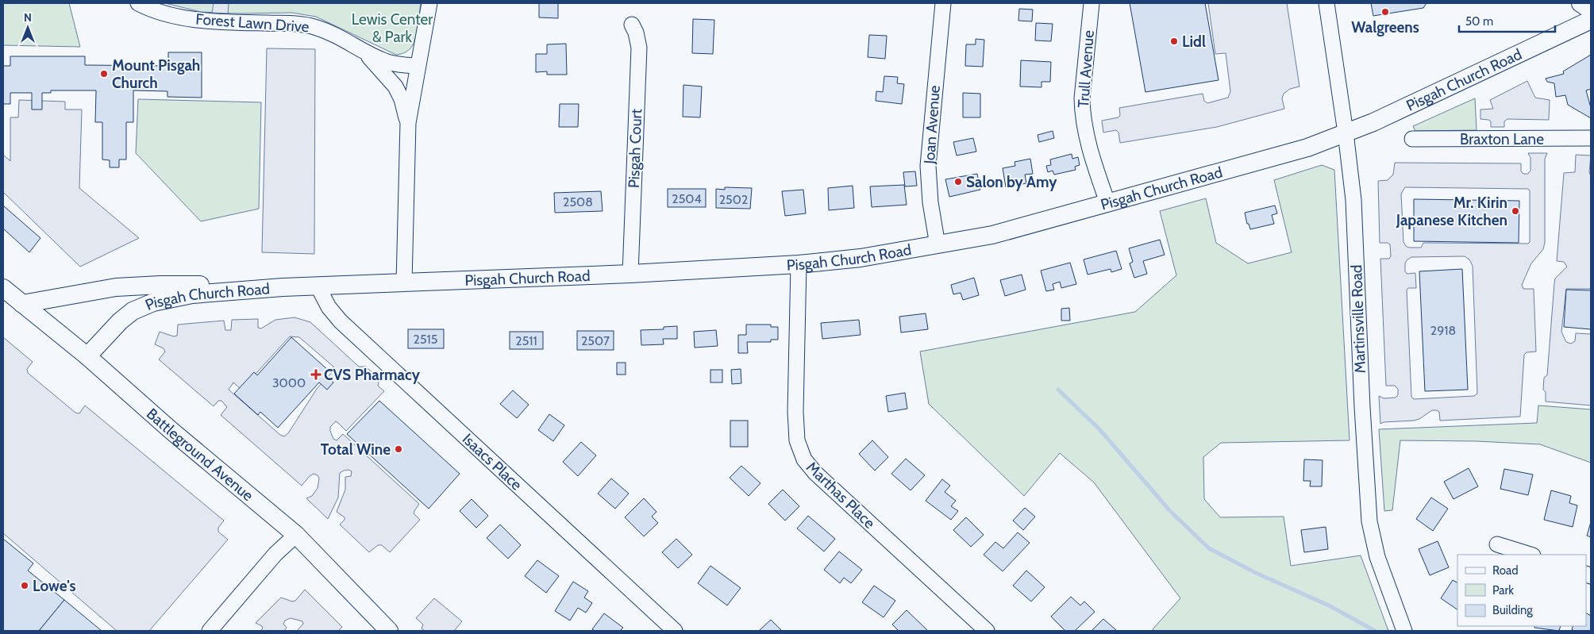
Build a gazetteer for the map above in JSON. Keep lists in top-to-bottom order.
{
  "streets": {
    "main road": ["Pisgah Church Road", "Battleground Avenue"],
    "street": [
      "Forest Lawn Drive",
      "Trull Avenue",
      "Joan Avenue",
      "Braxton Lane",
      "Pisgah Court",
      "Martinsville Road",
      "Isaacs Place",
      "Marthas Place"
    ]
  },
  "crossings": [
    ["Forest Lawn Drive", "Pisgah Church Road"],
    ["Trull Avenue", "Pisgah Church Road"],
    ["Pisgah Church Road", "Joan Avenue"],
    ["Pisgah Church Road", "Pisgah Court"],
    ["Pisgah Church Road", "Martinsville Road"],
    ["Pisgah Church Road", "Battleground Avenue"],
    ["Pisgah Church Road", "Isaacs Place"],
    ["Pisgah Church Road", "Marthas Place"]
  ],
  "parks": ["Lewis Center & Park"],
  "places": {
    "other": [
      "Walgreens",
      "Lidl",
      "Mount Pisgah Church",
      "Salon by Amy",
      "Mr. Kirin Japanese Kitchen",
      "Total Wine",
      "Lowe's"
    ],
    "health": ["CVS Pharmacy"]
  },
  "house_numbers": [
    "2504",
    "2502",
    "2508",
    "2918",
    "2515",
    "2511",
    "2507",
    "3000"
  ],
  "legend": ["Road", "Park", "Building"],
  "scale_bar": "50 m",
  "north": "top"
}
